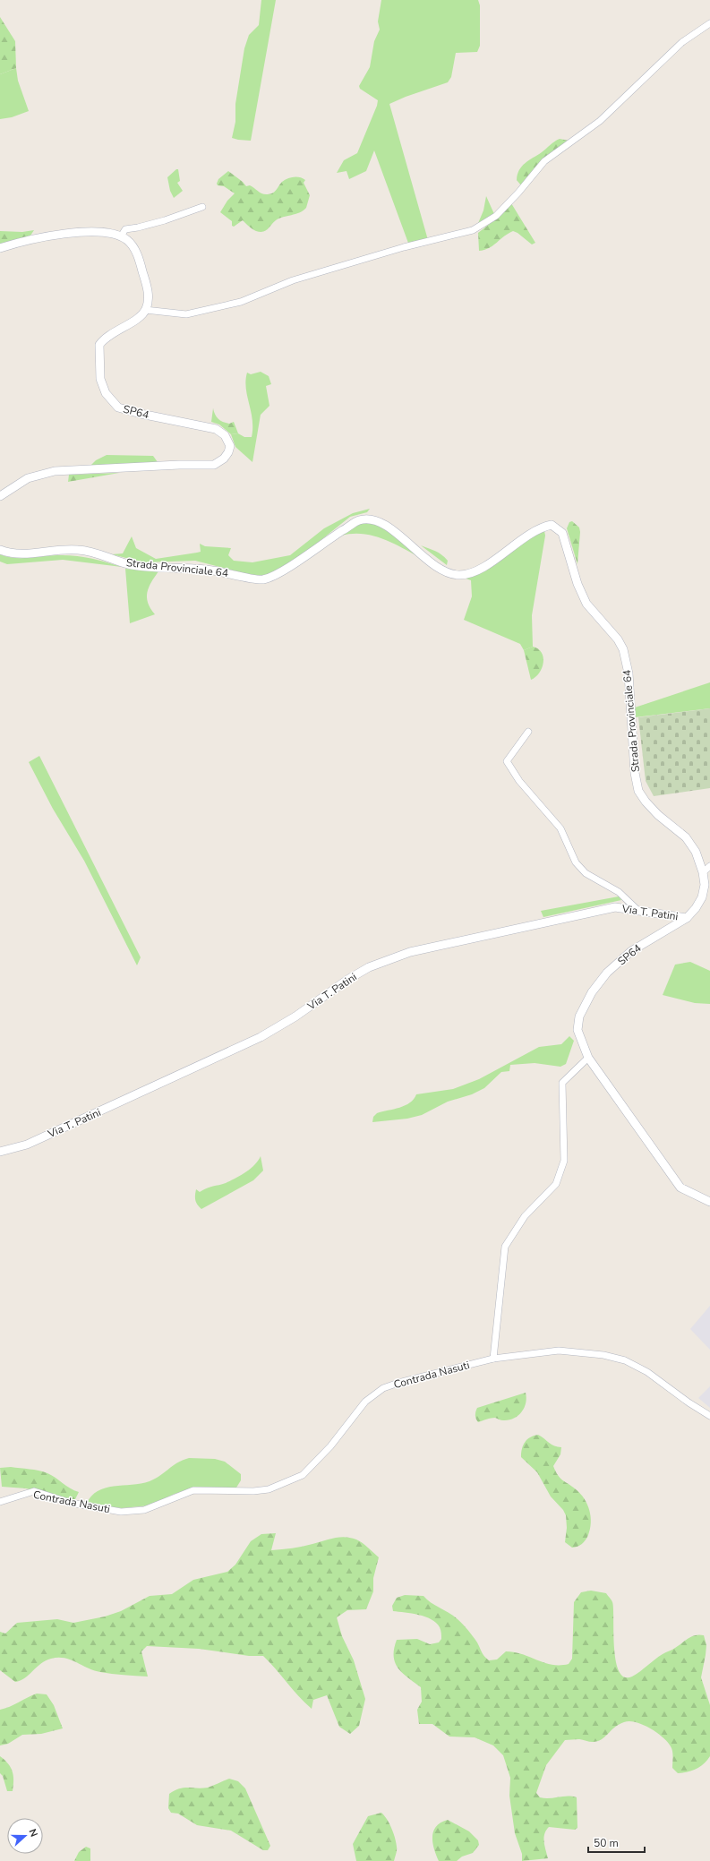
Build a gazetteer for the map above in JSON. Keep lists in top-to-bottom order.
{
  "streets": {
    "street": [
      "SP64",
      "Strada Provinciale 64",
      "Via T. Patini",
      "Contrada Nasuti"
    ]
  },
  "crossings": [
    ["SP64", "Strada Provinciale 64"],
    ["SP64", "Via T. Patini"]
  ],
  "scale_bar": "50 m",
  "north": "right"
}
